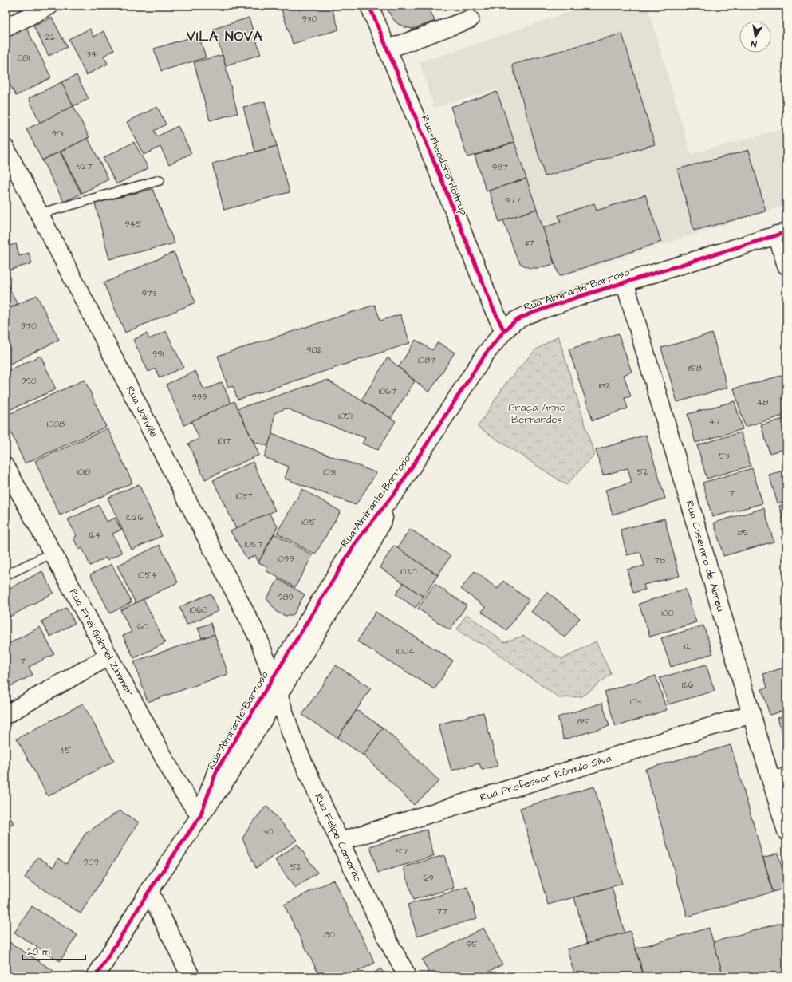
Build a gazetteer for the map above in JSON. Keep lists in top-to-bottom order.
{
  "streets": {
    "main road": [
      "Rua Theodoro Holtrup",
      "Rua Almirante Barroso",
      "Rua Joinville",
      "Rua Casemiro de Abreu",
      "Rua Frei Gabriel Zimmer",
      "Rua Professor Rômulo Silva",
      "Rua Felipe Camarão"
    ]
  },
  "crossings": [
    ["Rua Theodoro Holtrup", "Rua Almirante Barroso"],
    ["Rua Almirante Barroso", "Rua Joinville"],
    ["Rua Almirante Barroso", "Rua Casemiro de Abreu"],
    ["Rua Almirante Barroso", "Rua Frei Gabriel Zimmer"],
    ["Rua Almirante Barroso", "Rua Felipe Camarão"],
    ["Rua Joinville", "Rua Felipe Camarão"],
    ["Rua Casemiro de Abreu", "Rua Professor Rômulo Silva"],
    ["Rua Professor Rômulo Silva", "Rua Felipe Camarão"]
  ],
  "districts": ["VILA NOVA"],
  "parks": ["Praça Arno Bernardes"],
  "house_numbers": [
    "930",
    "22",
    "34",
    "881",
    "901",
    "927",
    "987",
    "977",
    "945",
    "1117",
    "973",
    "970",
    "982",
    "991",
    "1087",
    "1158",
    "990",
    "1132",
    "1067",
    "999",
    "48",
    "1051",
    "47",
    "1008",
    "1017",
    "53",
    "1018",
    "1031",
    "52",
    "71",
    "1037",
    "1026",
    "1015",
    "85",
    "124",
    "1057",
    "1099",
    "78",
    "1020",
    "1054",
    "989",
    "1068",
    "100",
    "60",
    "112",
    "1004",
    "71",
    "126",
    "103",
    "85",
    "45",
    "30",
    "57",
    "909",
    "52",
    "69",
    "77",
    "80",
    "95"
  ],
  "scale_bar": "20 m",
  "north": "bottom"
}
